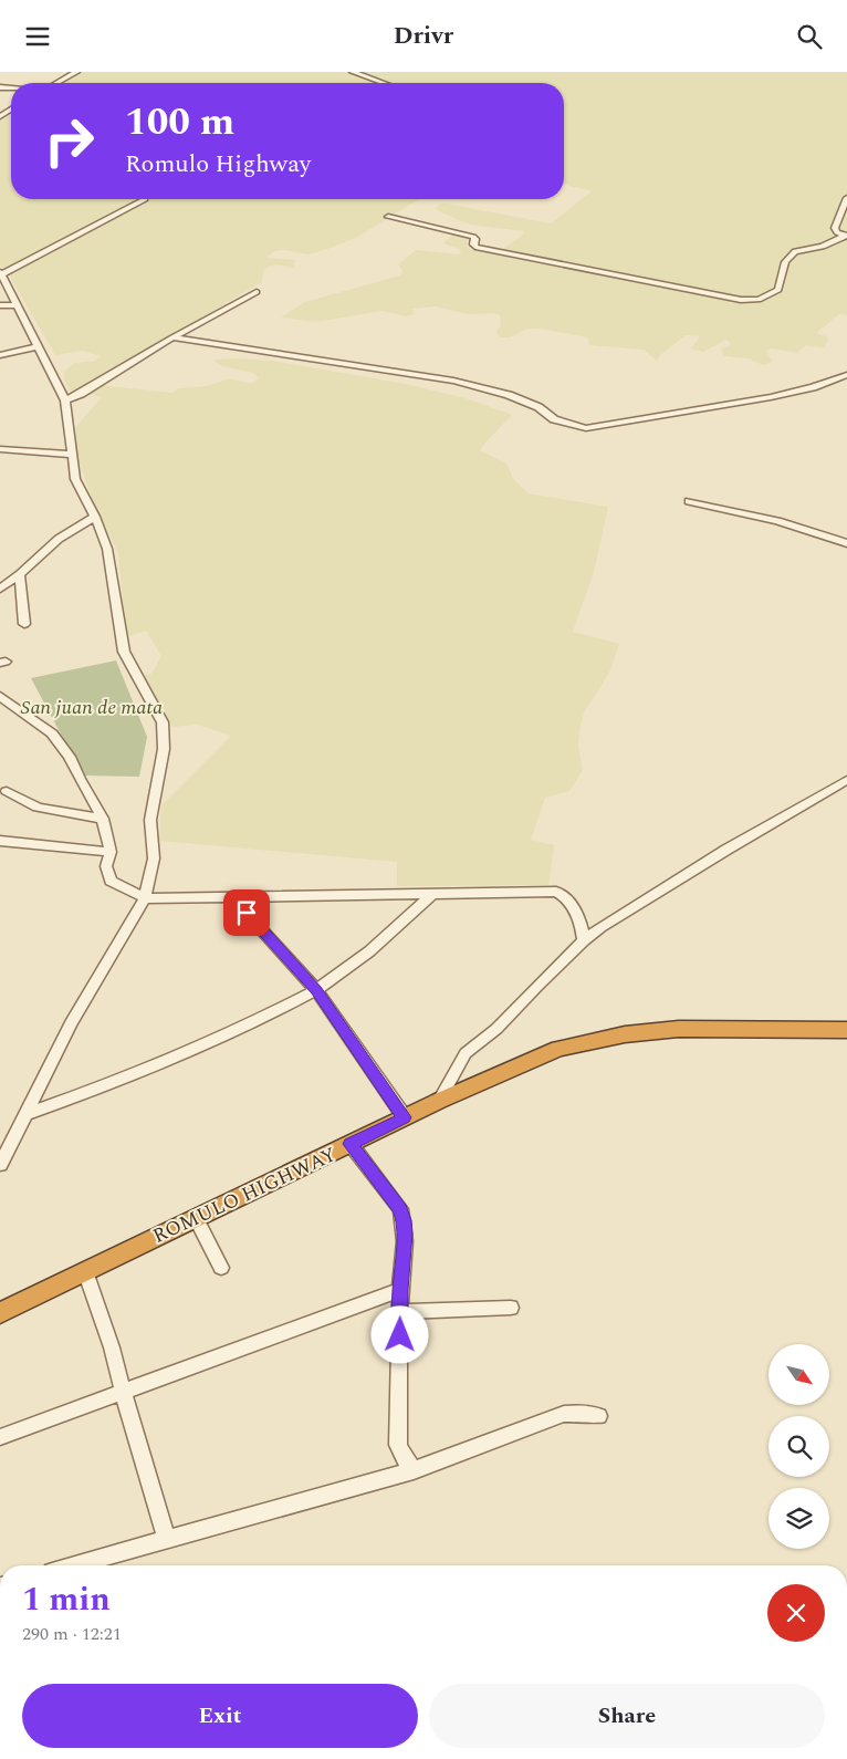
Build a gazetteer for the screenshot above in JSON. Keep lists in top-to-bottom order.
{
  "streets": {
    "highway": ["ROMULO HIGHWAY"]
  },
  "parks": ["San juan de mata"],
  "north": "bottom right",
  "page": {
    "header": "Drivr",
    "turn": ["100 m", "Romulo Highway"],
    "heading": ["1 min", "290 m · 12:21"],
    "buttons": ["Exit", "Share"]
  }
}
